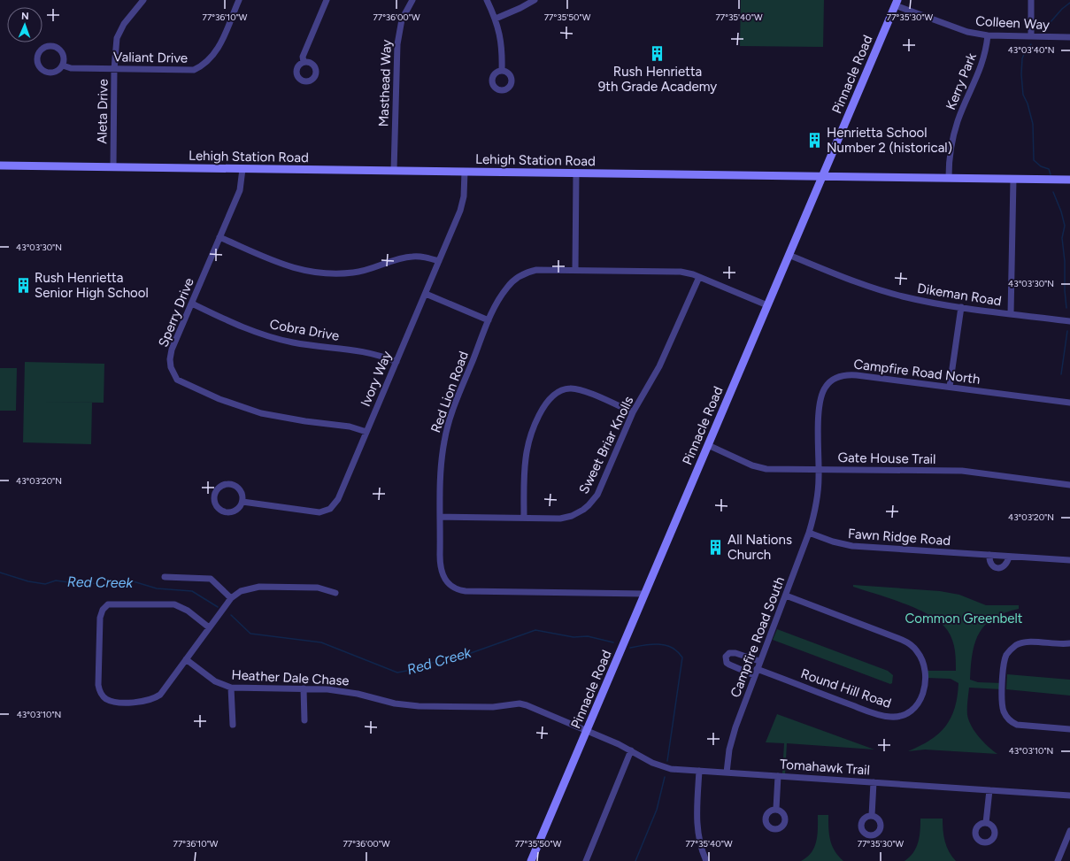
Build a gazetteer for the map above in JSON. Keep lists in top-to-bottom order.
{
  "streets": {
    "main road": ["Pinnacle Road", "Lehigh Station Road"],
    "street": [
      "Colleen Way",
      "Valiant Drive",
      "Kerry Park",
      "Masthead Way",
      "Aleta Drive",
      "Dikeman Road",
      "Sperry Drive",
      "Cobra Drive",
      "Campfire Road North",
      "Ivory Way",
      "Red Lion Road",
      "Sweet Briar Knolls",
      "Gate House Trail",
      "Fawn Ridge Road",
      "Campfire Road South",
      "Heather Dale Chase",
      "Round Hill Road",
      "Tomahawk Trail"
    ]
  },
  "crossings": [
    ["Colleen Way", "Pinnacle Road"],
    ["Colleen Way", "Kerry Park"],
    ["Valiant Drive", "Aleta Drive"],
    ["Pinnacle Road", "Lehigh Station Road"],
    ["Pinnacle Road", "Dikeman Road"],
    ["Pinnacle Road", "Red Lion Road"],
    ["Pinnacle Road", "Gate House Trail"],
    ["Pinnacle Road", "Heather Dale Chase"],
    ["Pinnacle Road", "Tomahawk Trail"],
    ["Kerry Park", "Lehigh Station Road"],
    ["Masthead Way", "Lehigh Station Road"],
    ["Aleta Drive", "Lehigh Station Road"],
    ["Lehigh Station Road", "Sperry Drive"],
    ["Lehigh Station Road", "Ivory Way"],
    ["Sperry Drive", "Cobra Drive"],
    ["Sperry Drive", "Ivory Way"],
    ["Cobra Drive", "Ivory Way"],
    ["Campfire Road North", "Gate House Trail"],
    ["Campfire Road North", "Campfire Road South"],
    ["Red Lion Road", "Sweet Briar Knolls"],
    ["Gate House Trail", "Campfire Road South"],
    ["Fawn Ridge Road", "Campfire Road South"],
    ["Campfire Road South", "Round Hill Road"],
    ["Campfire Road South", "Tomahawk Trail"],
    ["Heather Dale Chase", "Tomahawk Trail"]
  ],
  "water": ["Red Creek"],
  "parks": ["Common Greenbelt"],
  "places": {
    "building": [
      "Rush Henrietta 9th Grade Academy",
      "Henrietta School Number 2 (historical)",
      "Rush Henrietta Senior High School",
      "All Nations Church"
    ]
  },
  "north": "top",
  "coordinates": [
    "77°36'10\"W",
    "77°36'00\"W",
    "77°35'50\"W",
    "77°35'40\"W",
    "77°35'30\"W",
    "43°03'40\"N",
    "43°03'30\"N",
    "43°03'20\"N",
    "43°03'10\"N"
  ]
}
